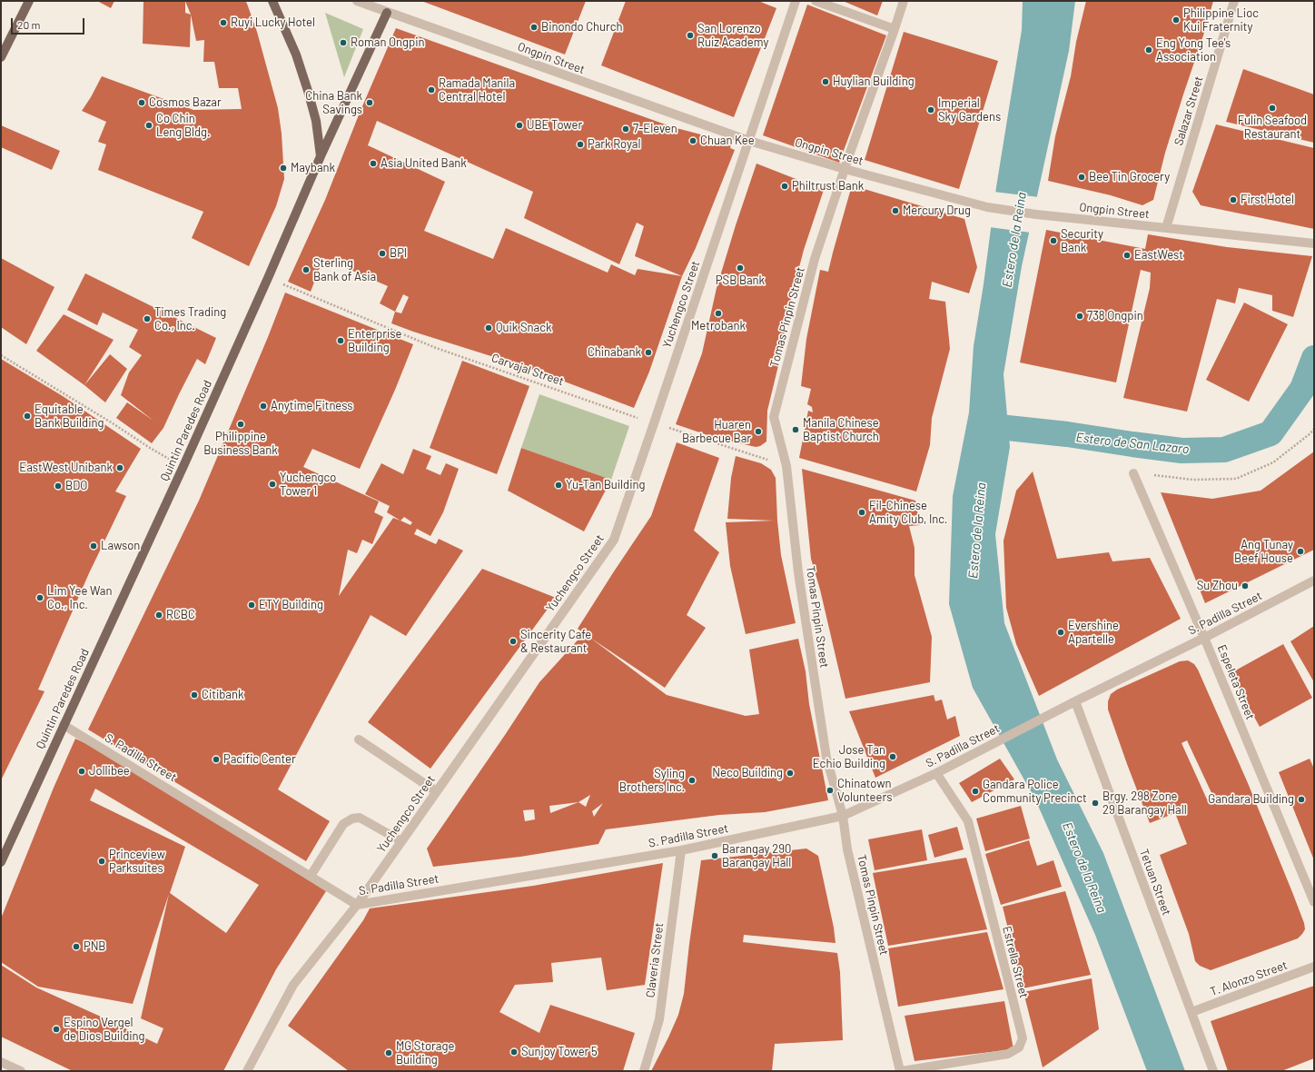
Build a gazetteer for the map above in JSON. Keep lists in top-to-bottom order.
{
  "streets": {
    "main road": ["Quintin Paredes Road"],
    "street": [
      "Ongpin Street",
      "Salazar Street",
      "Yuchengco Street",
      "Tomas Pinpin Street",
      "S. Padilla Street",
      "Espeleta Street",
      "Tetuan Street",
      "Claveria Street",
      "Estrella Street",
      "T. Alonzo Street"
    ],
    "path": ["Carvajal Street"]
  },
  "crossings": [
    ["Ongpin Street", "Salazar Street"],
    ["Ongpin Street", "Yuchengco Street"],
    ["Ongpin Street", "Tomas Pinpin Street"],
    ["Ongpin Street", "Quintin Paredes Road"],
    ["Yuchengco Street", "Carvajal Street"],
    ["Yuchengco Street", "S. Padilla Street"],
    ["Tomas Pinpin Street", "Carvajal Street"],
    ["Tomas Pinpin Street", "S. Padilla Street"],
    ["Tomas Pinpin Street", "Estrella Street"],
    ["Carvajal Street", "Quintin Paredes Road"],
    ["Quintin Paredes Road", "S. Padilla Street"],
    ["S. Padilla Street", "Espeleta Street"],
    ["S. Padilla Street", "Tetuan Street"],
    ["S. Padilla Street", "Claveria Street"],
    ["S. Padilla Street", "Estrella Street"],
    ["Tetuan Street", "T. Alonzo Street"]
  ],
  "water": ["Estero de la Reina", "Estero de San Lazaro"],
  "places": [
    "Philippine Lioc Kui Fraternity",
    "Ruyi Lucky Hotel",
    "Binondo Church",
    "San Lorenzo Ruiz Academy",
    "Roman Ongpin",
    "Eng Yong Tee's Association",
    "Huylian Building",
    "Ramada Manila Central Hotel",
    "Cosmos Bazar",
    "China Bank Savings",
    "Fulin Seafood Restaurant",
    "Imperial Sky Gardens",
    "Co Chin Leng Bldg.",
    "UBE Tower",
    "7-Eleven",
    "Chuan Kee",
    "Park Royal",
    "Asia United Bank",
    "Maybank",
    "Bee Tin Grocery",
    "Philtrust Bank",
    "First Hotel",
    "Mercury Drug",
    "Security Bank",
    "BPI",
    "EastWest",
    "PSB Bank",
    "Sterling Bank of Asia",
    "Metrobank",
    "738 Ongpin",
    "Times Trading Co., Inc.",
    "Quik Snack",
    "Enterprise Building",
    "Chinabank",
    "Anytime Fitness",
    "Equitable Bank Building",
    "Philippine Business Bank",
    "Manila Chinese Baptist Church",
    "Huaren Barbecue Bar",
    "EastWest Unibank",
    "Yuchengco Tower 1",
    "Yu-Tan Building",
    "BDO",
    "Fil-Chinese Amity Club, Inc.",
    "Lawson",
    "Ang Tunay Beef House",
    "Su Zhou",
    "Lim Yee Wan Co., Inc.",
    "ETY Building",
    "RCBC",
    "Evershine Apartelle",
    "Sincerity Cafe & Restaurant",
    "Citibank",
    "Jose Tan Echio Building",
    "Pacific Center",
    "Jollibee",
    "Neco Building",
    "Syling Brothers Inc.",
    "Chinatown Volunteers",
    "Gandara Police Community Precinct",
    "Gandara Building",
    "Brgy. 298 Zone 29 Barangay Hall",
    "Barangay 290 Barangay Hall",
    "Princeview Parksuites",
    "PNB",
    "Espino Vergel de Dios Building",
    "Sunjoy Tower 5",
    "MG Storage Building"
  ],
  "scale_bar": "20 m"
}
